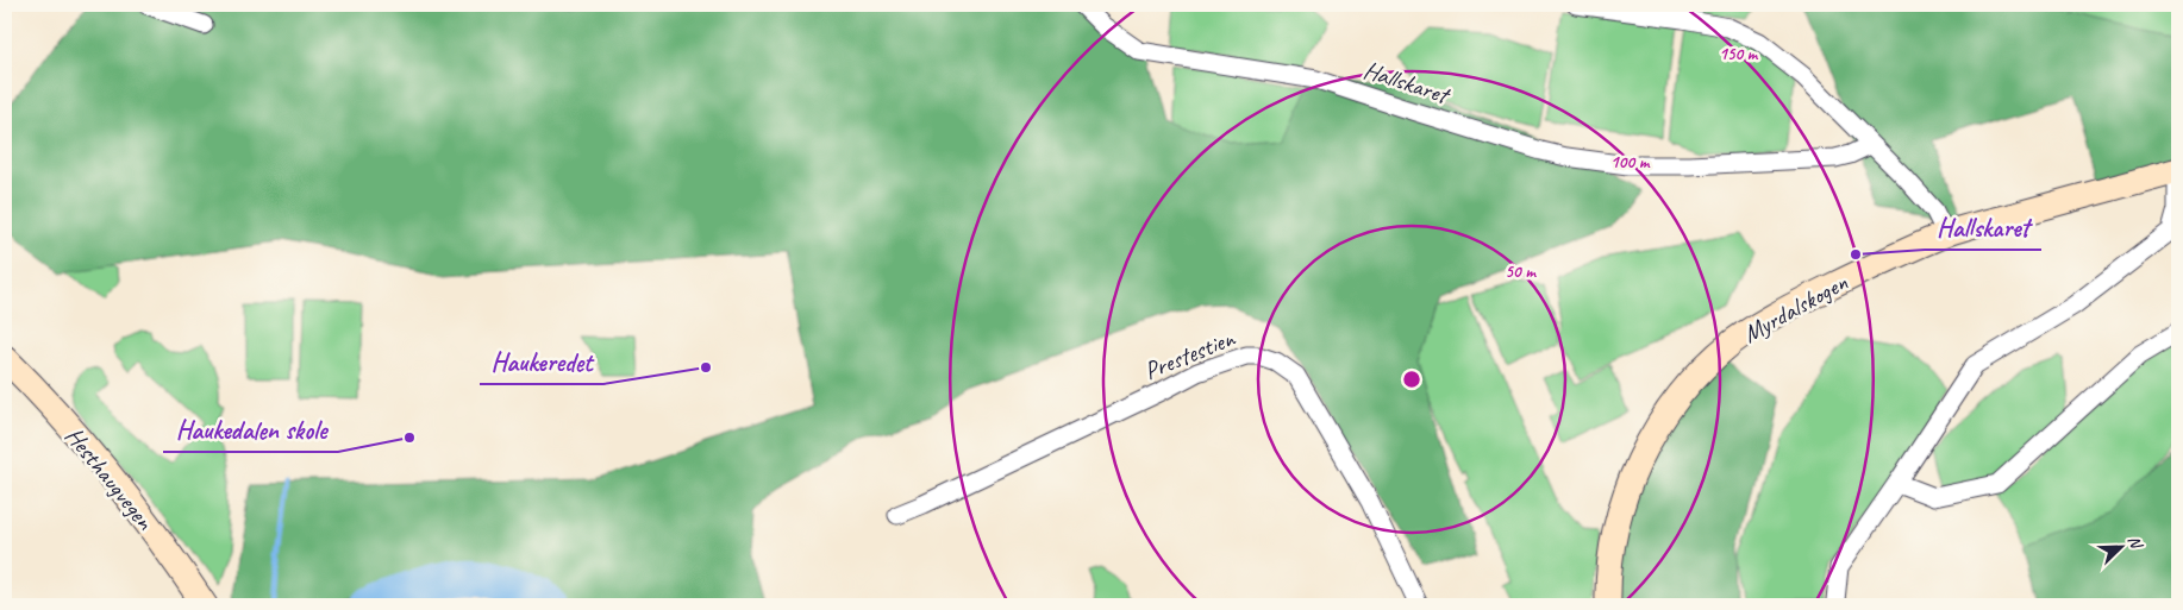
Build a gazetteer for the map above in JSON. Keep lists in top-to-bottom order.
{
  "streets": {
    "main road": ["Myrdalskogen", "Hesthaugvegen"],
    "street": ["Hallskaret", "Prestestien"]
  },
  "places": ["Hallskaret", "Haukeredet", "Haukedalen skole"],
  "north": "top right",
  "rings": ["150 m", "100 m", "50 m"]
}
